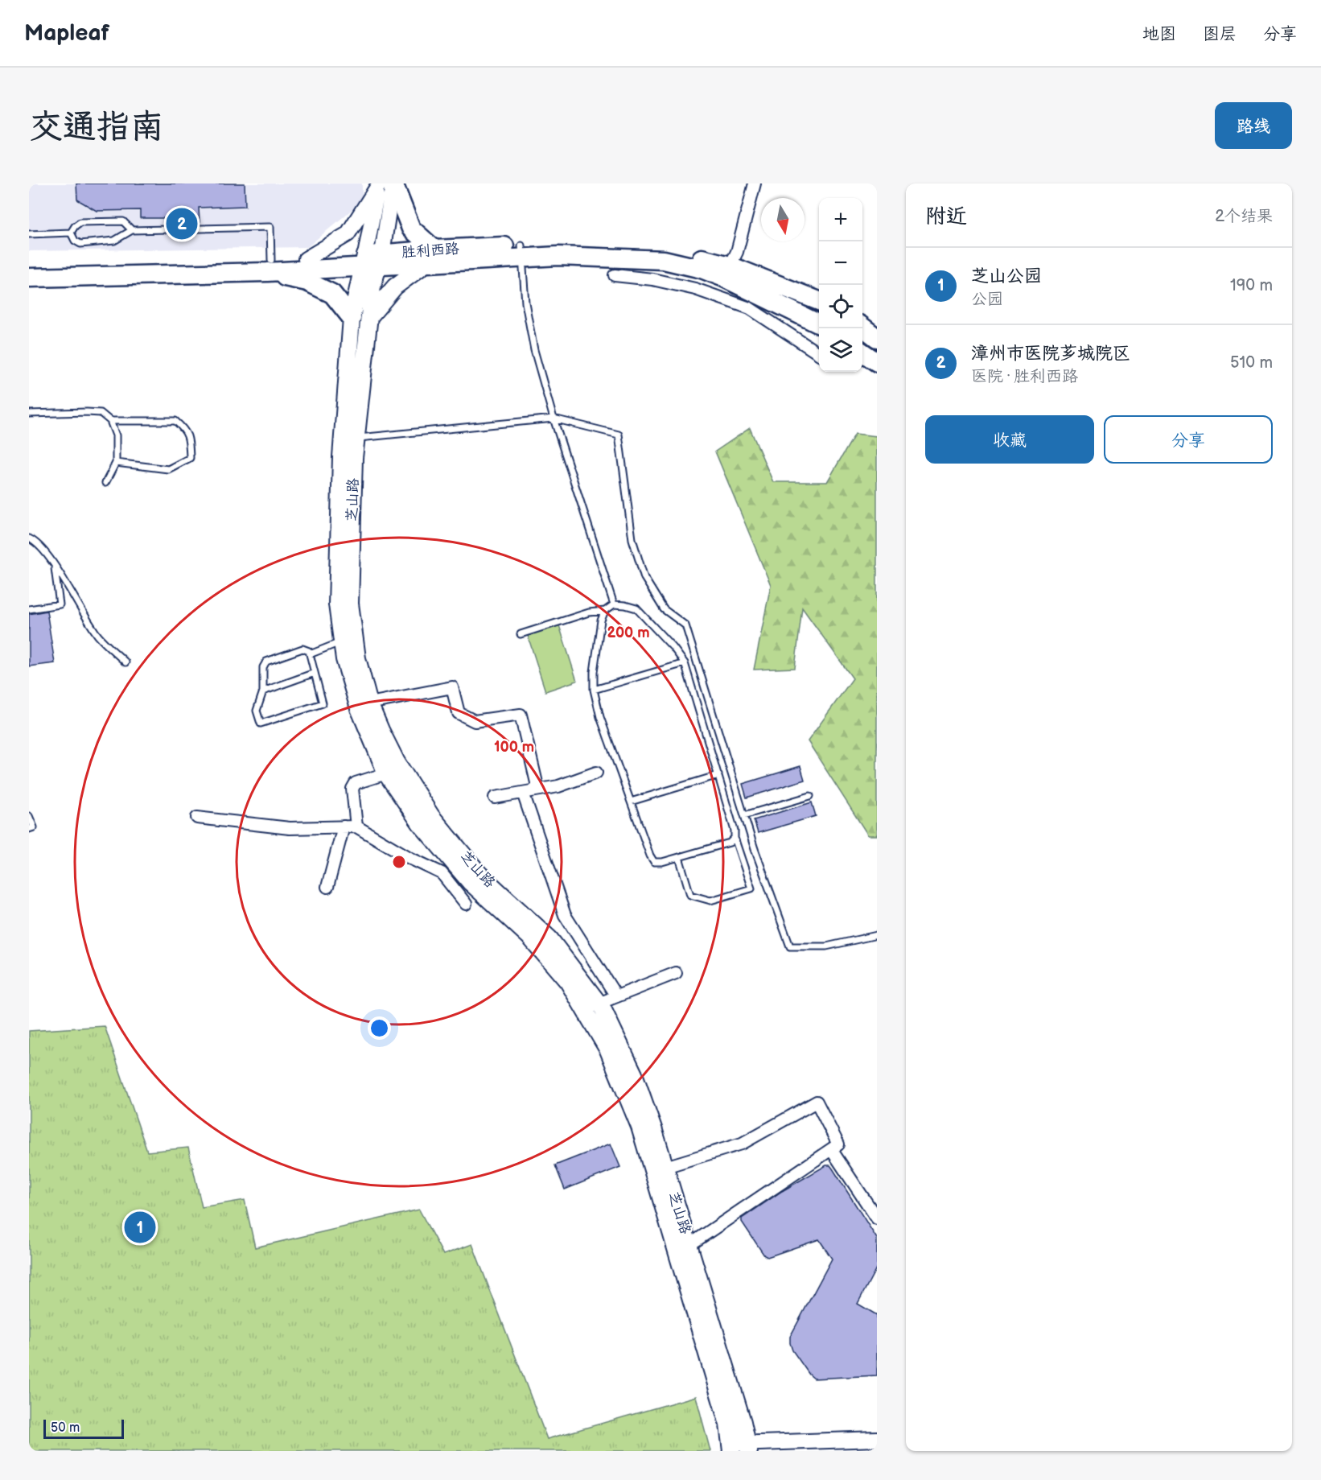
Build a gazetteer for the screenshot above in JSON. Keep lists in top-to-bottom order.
{
  "streets": {
    "main road": ["胜利西路", "芝山路"]
  },
  "scale_bar": "50 m",
  "north": "bottom",
  "page": {
    "header": "Mapleaf",
    "nav": ["地图", "图层", "分享"],
    "buttons": [
      "路线",
      ["收藏", "分享"]
    ],
    "title": "交通指南",
    "heading": ["附近", "2个结果"],
    "map_buttons": ["+", "−"],
    "pins": ["2", "1"],
    "list": [
      {
        "mark": "1",
        "name": "芝山公园",
        "note": "公园",
        "value": "190 m"
      },
      {
        "mark": "2",
        "name": "漳州市医院芗城院区",
        "note": "医院 · 胜利西路",
        "value": "510 m"
      }
    ],
    "scale": "50 m"
  },
  "rings": ["200 m", "100 m"]
}
